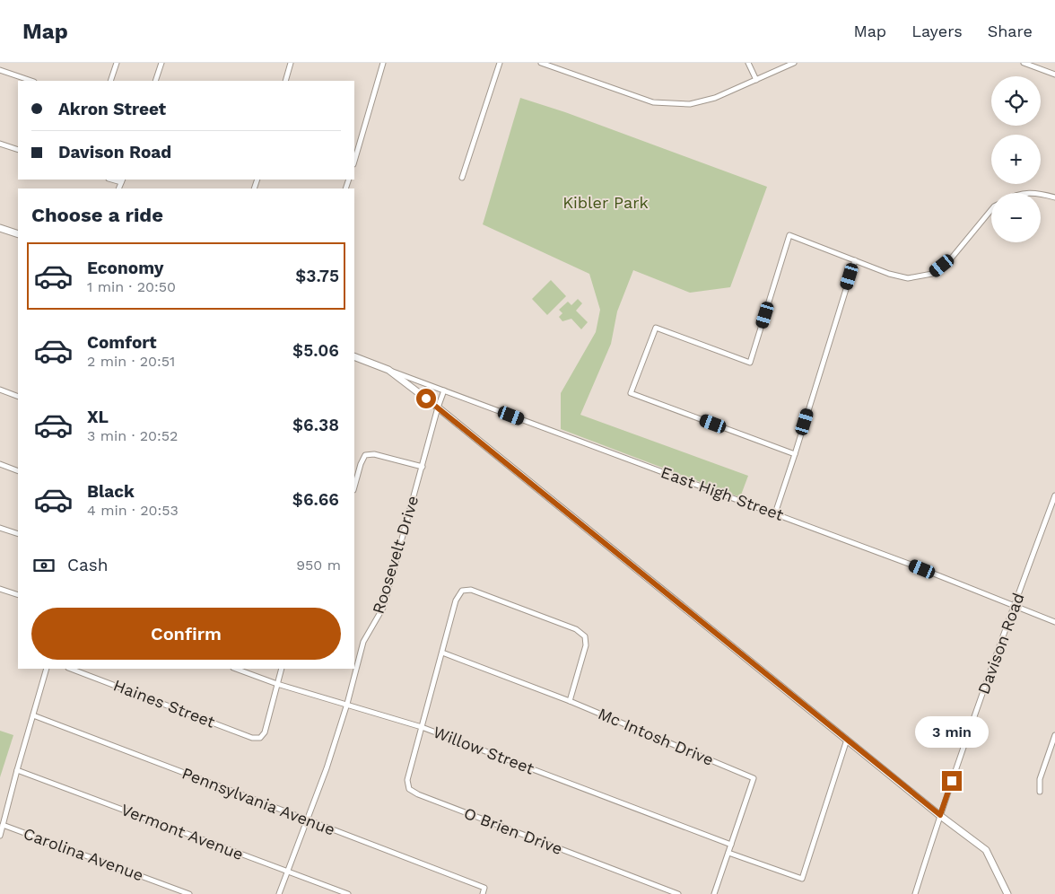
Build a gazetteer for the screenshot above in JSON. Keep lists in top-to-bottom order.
{
  "streets": {
    "street": [
      "East High Street",
      "Roosevelt Drive",
      "Davison Road",
      "Haines Street",
      "Mc Intosh Drive",
      "Willow Street",
      "Pennsylvania Avenue",
      "O Brien Drive",
      "Vermont Avenue",
      "Carolina Avenue"
    ]
  },
  "crossings": [
    ["East High Street", "Roosevelt Drive"],
    ["East High Street", "Davison Road"],
    ["Roosevelt Drive", "Willow Street"],
    ["Roosevelt Drive", "Pennsylvania Avenue"],
    ["Roosevelt Drive", "Vermont Avenue"],
    ["Haines Street", "Willow Street"],
    ["Mc Intosh Drive", "Willow Street"],
    ["Willow Street", "O Brien Drive"]
  ],
  "parks": ["Kibler Park"],
  "page": {
    "header": "Map",
    "nav": ["Map", "Layers", "Share"],
    "map_buttons": ["+", "−"],
    "banner": ["Akron Street", "Davison Road"],
    "heading": "Choose a ride",
    "list": [
      {
        "name": "Economy",
        "note": "1 min · 20:50",
        "value": "$3.75"
      },
      {
        "name": "Comfort",
        "note": "2 min · 20:51",
        "value": "$5.06"
      },
      {
        "name": "XL",
        "note": "3 min · 20:52",
        "value": "$6.38"
      },
      {
        "name": "Black",
        "note": "4 min · 20:53",
        "value": "$6.66"
      }
    ],
    "pay": ["Cash", "950 m"],
    "buttons": "Confirm",
    "bubble": "3 min"
  }
}
